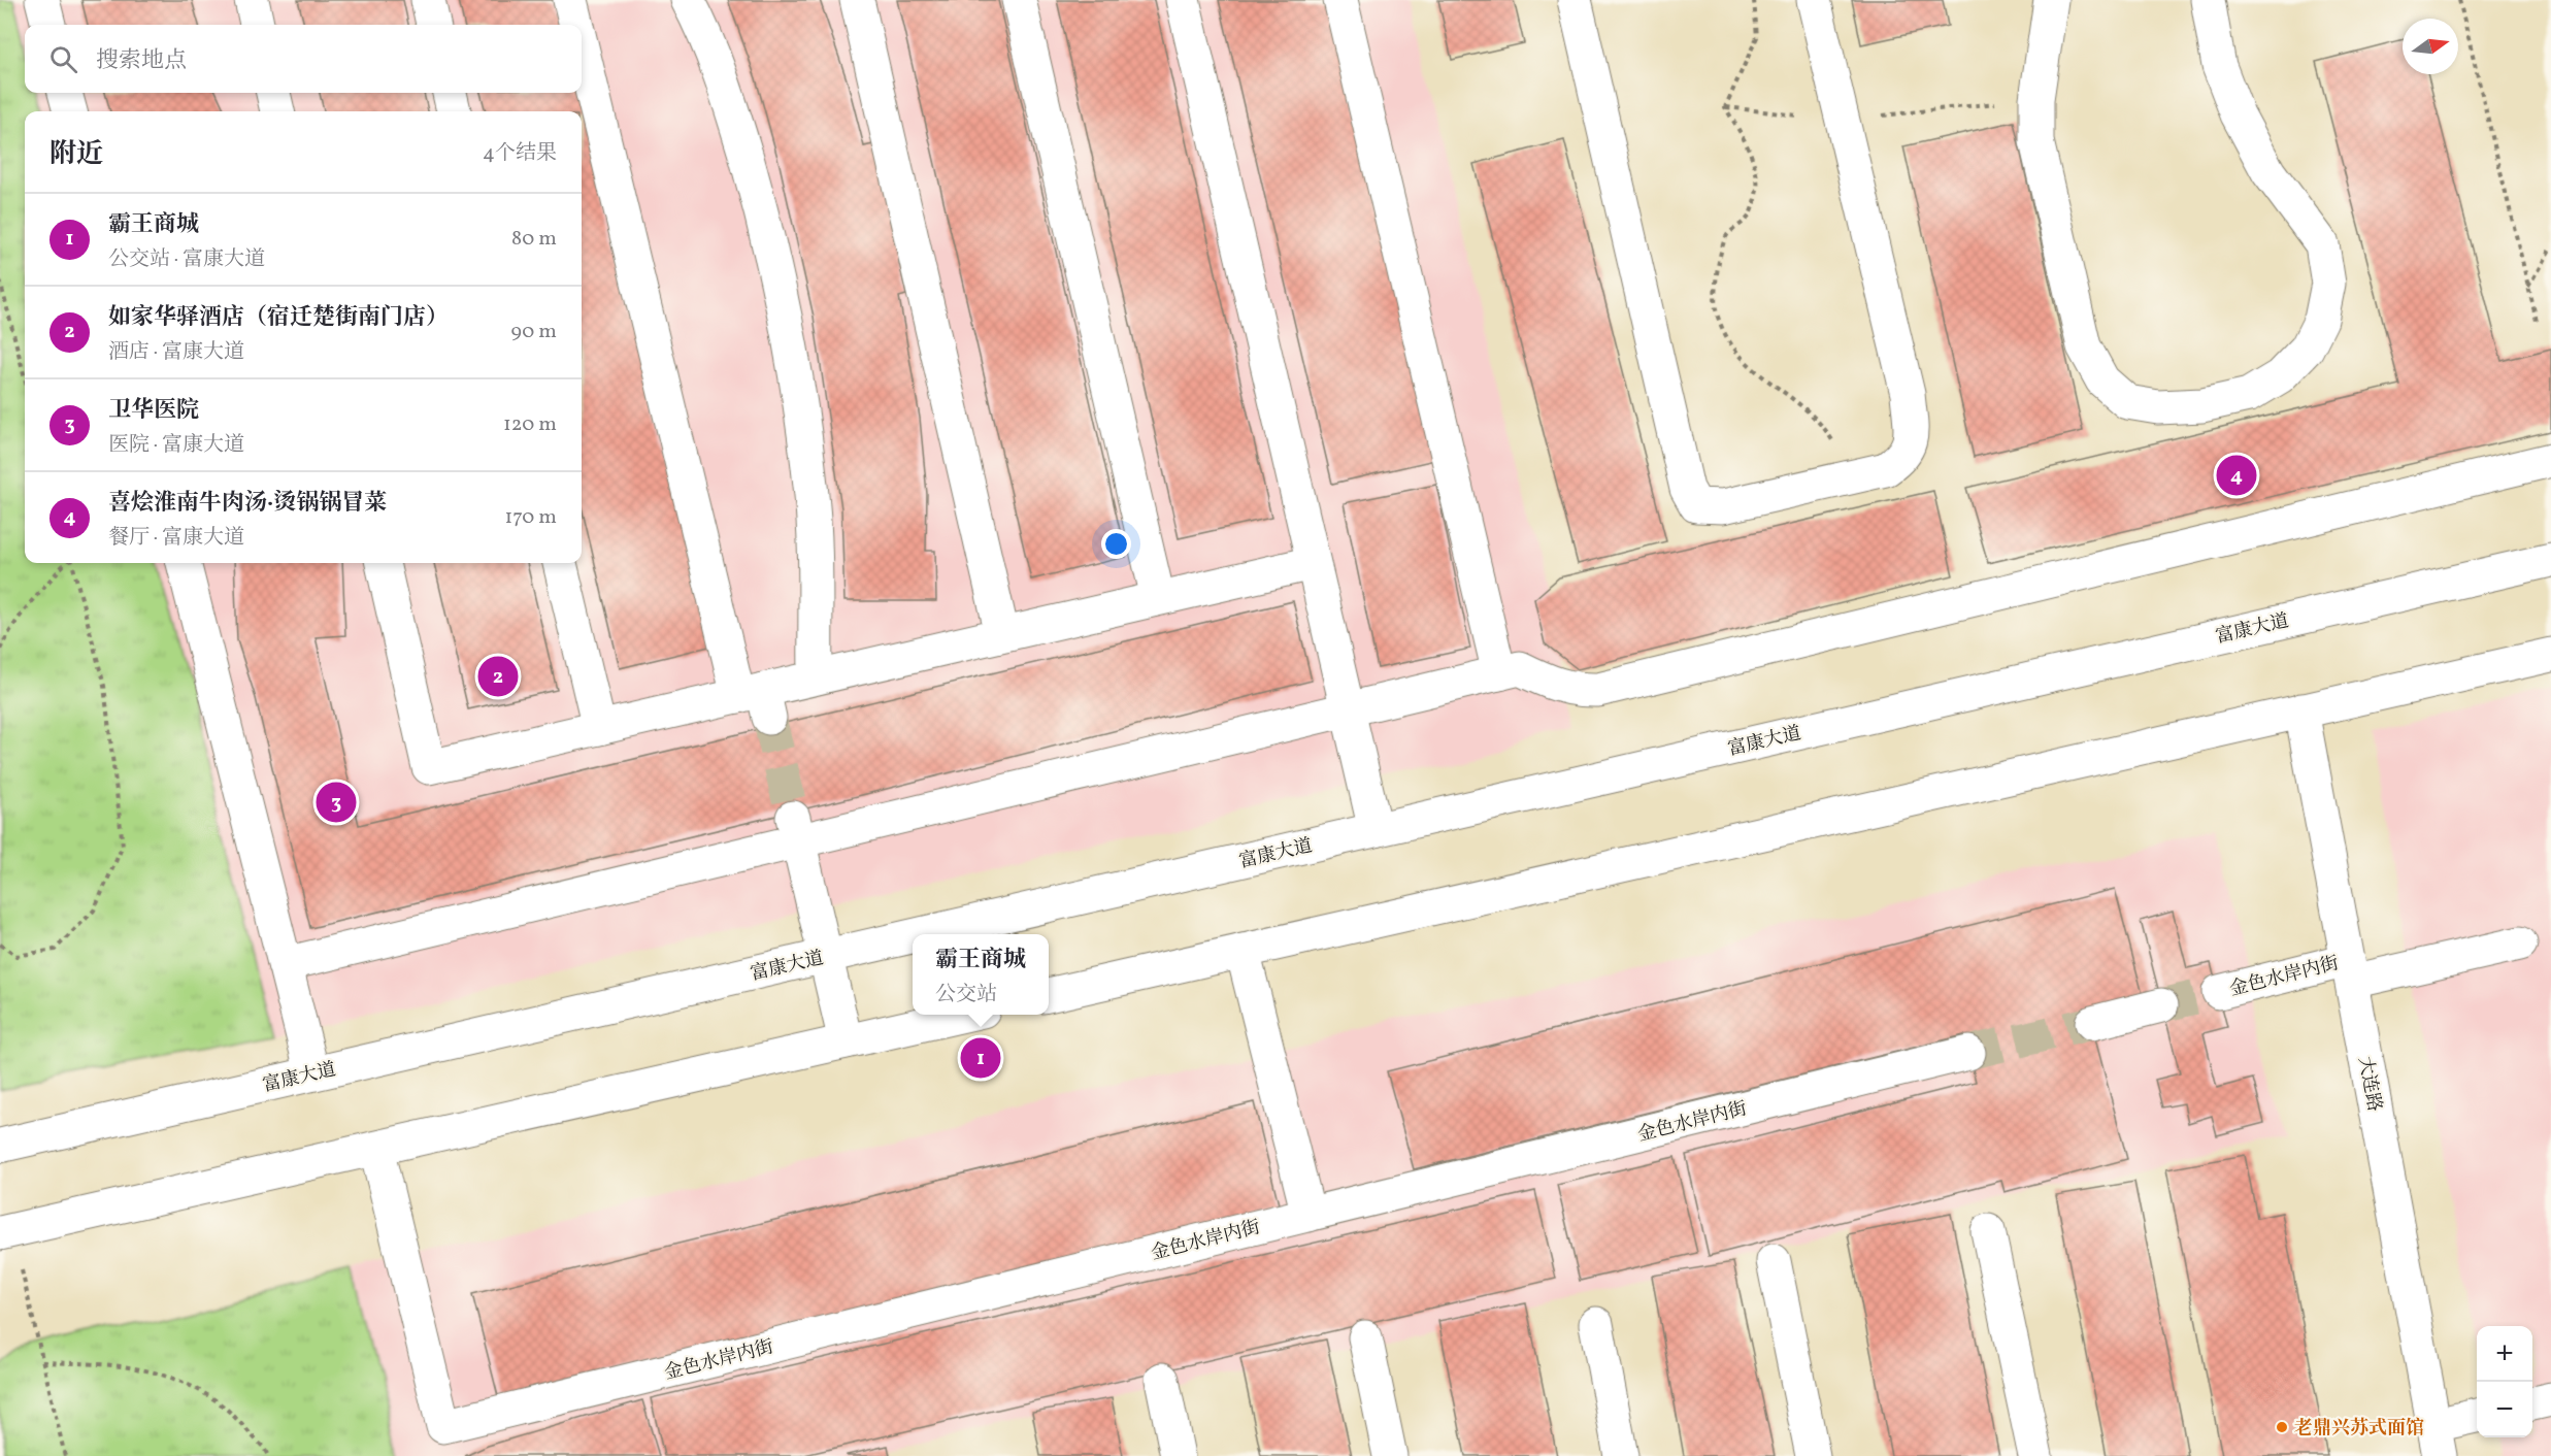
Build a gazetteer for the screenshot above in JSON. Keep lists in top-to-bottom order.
{
  "streets": {
    "street": ["富康大道", "金色水岸内街", "大连路"]
  },
  "crossings": [
    ["金色水岸内街", "大连路"]
  ],
  "places": ["老鼎兴苏式面馆"],
  "north": "right",
  "page": {
    "search": "搜索地点",
    "heading": ["附近", "4个结果"],
    "list": [
      {
        "mark": "1",
        "name": "霸王商城",
        "note": "公交站 · 富康大道",
        "value": "80 m"
      },
      {
        "mark": "2",
        "name": "如家华驿酒店（宿迁楚街南门店）",
        "note": "酒店 · 富康大道",
        "value": "90 m"
      },
      {
        "mark": "3",
        "name": "卫华医院",
        "note": "医院 · 富康大道",
        "value": "120 m"
      },
      {
        "mark": "4",
        "name": "喜烩淮南牛肉汤·烫锅锅冒菜",
        "note": "餐厅 · 富康大道",
        "value": "170 m"
      }
    ],
    "pins": [
      "4",
      "2",
      "3",
      "1"
    ],
    "popup": ["霸王商城", "公交站"],
    "map_buttons": ["+", "−"]
  }
}
